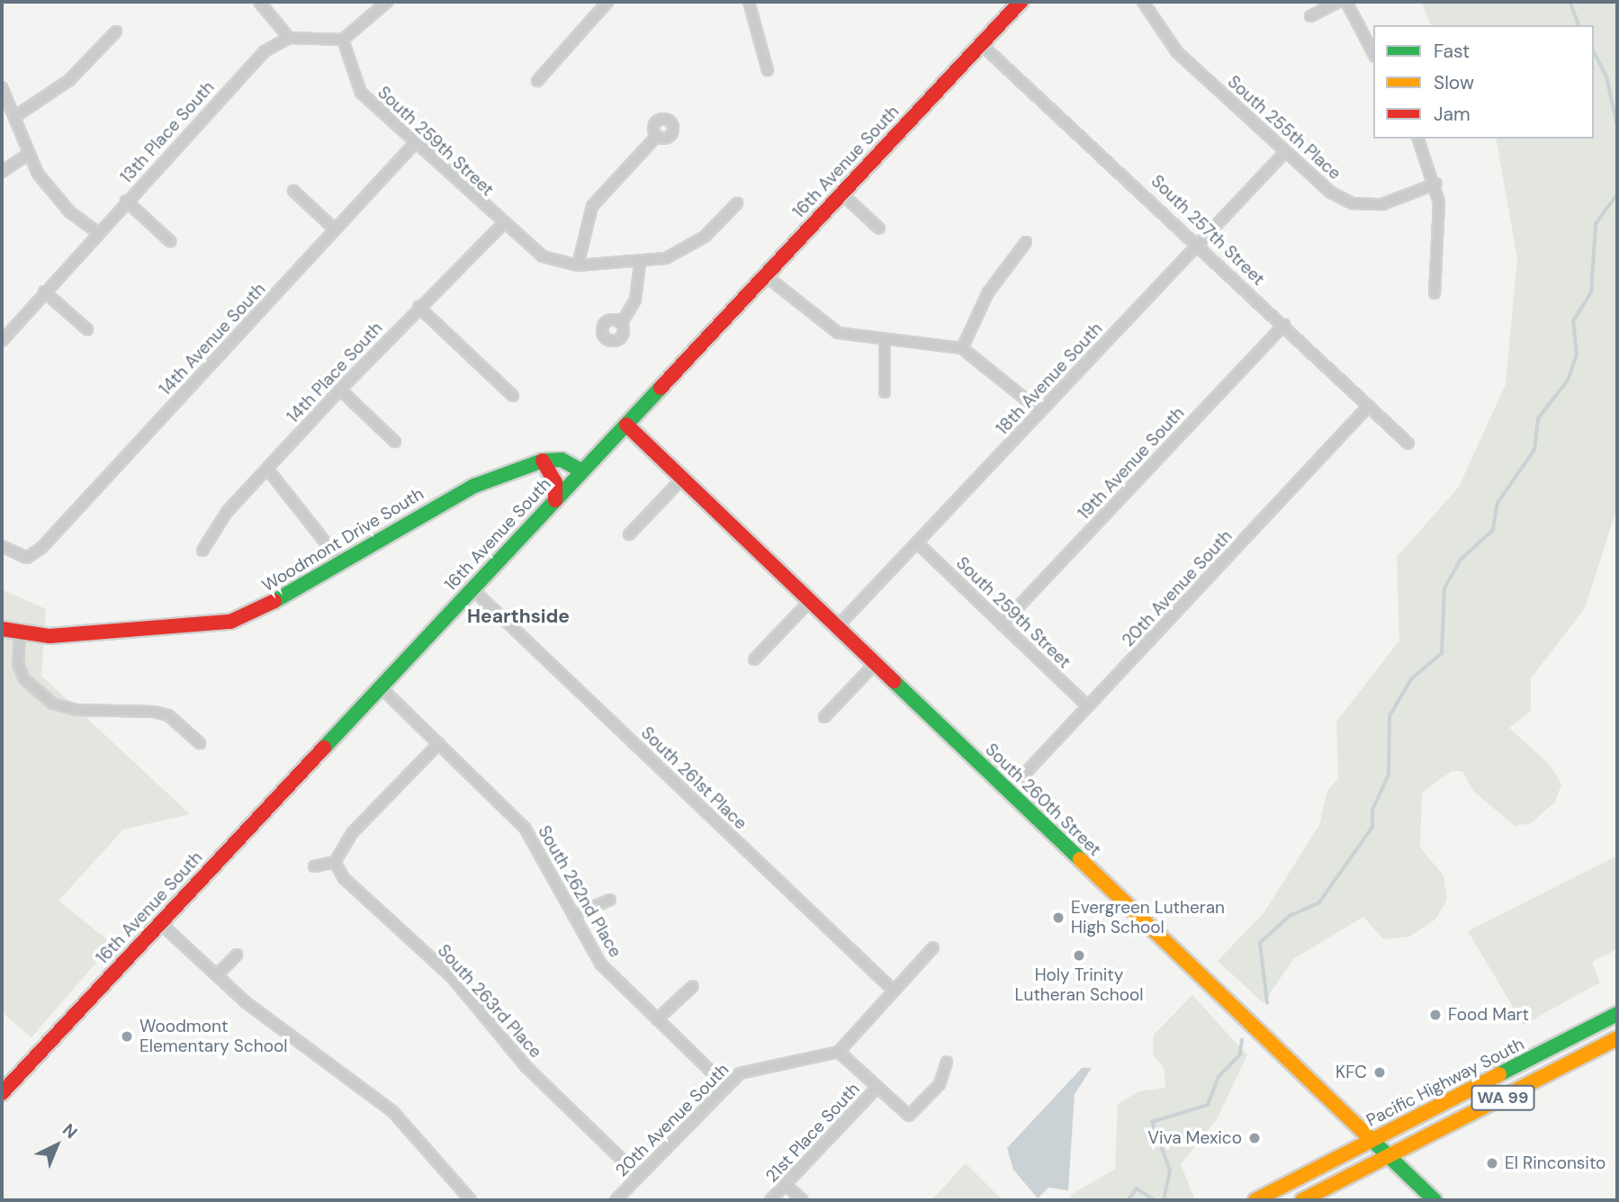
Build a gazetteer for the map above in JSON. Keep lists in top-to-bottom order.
{
  "streets": {
    "main road": [
      "16th Avenue South",
      "Woodmont Drive South",
      "South 260th Street",
      "Pacific Highway South",
      "WA 99"
    ],
    "street": [
      "South 255th Place",
      "13th Place South",
      "South 259th Street",
      "South 257th Street",
      "14th Avenue South",
      "14th Place South",
      "18th Avenue South",
      "19th Avenue South",
      "20th Avenue South",
      "South 261st Place",
      "South 262nd Place",
      "South 263rd Place",
      "21st Place South"
    ]
  },
  "crossings": [
    ["South 255th Place", "18th Avenue South"],
    ["South 259th Street", "14th Avenue South"],
    ["South 259th Street", "14th Place South"],
    ["South 259th Street", "18th Avenue South"],
    ["South 259th Street", "19th Avenue South"],
    ["South 259th Street", "20th Avenue South"],
    ["16th Avenue South", "South 257th Street"],
    ["16th Avenue South", "South 261st Place"],
    ["16th Avenue South", "South 260th Street"],
    ["16th Avenue South", "South 262nd Place"],
    ["South 257th Street", "18th Avenue South"],
    ["South 257th Street", "19th Avenue South"],
    ["South 257th Street", "20th Avenue South"],
    ["18th Avenue South", "South 260th Street"],
    ["20th Avenue South", "South 260th Street"],
    ["20th Avenue South", "South 262nd Place"],
    ["20th Avenue South", "South 263rd Place"],
    ["South 260th Street", "Pacific Highway South"],
    ["South 260th Street", "WA 99"]
  ],
  "districts": ["Hearthside"],
  "places": [
    "Evergreen Lutheran High School",
    "Holy Trinity Lutheran School",
    "Food Mart",
    "Woodmont Elementary School",
    "KFC",
    "Viva Mexico",
    "El Rinconsito"
  ],
  "legend": ["Fast", "Slow", "Jam"],
  "north": "top right"
}
